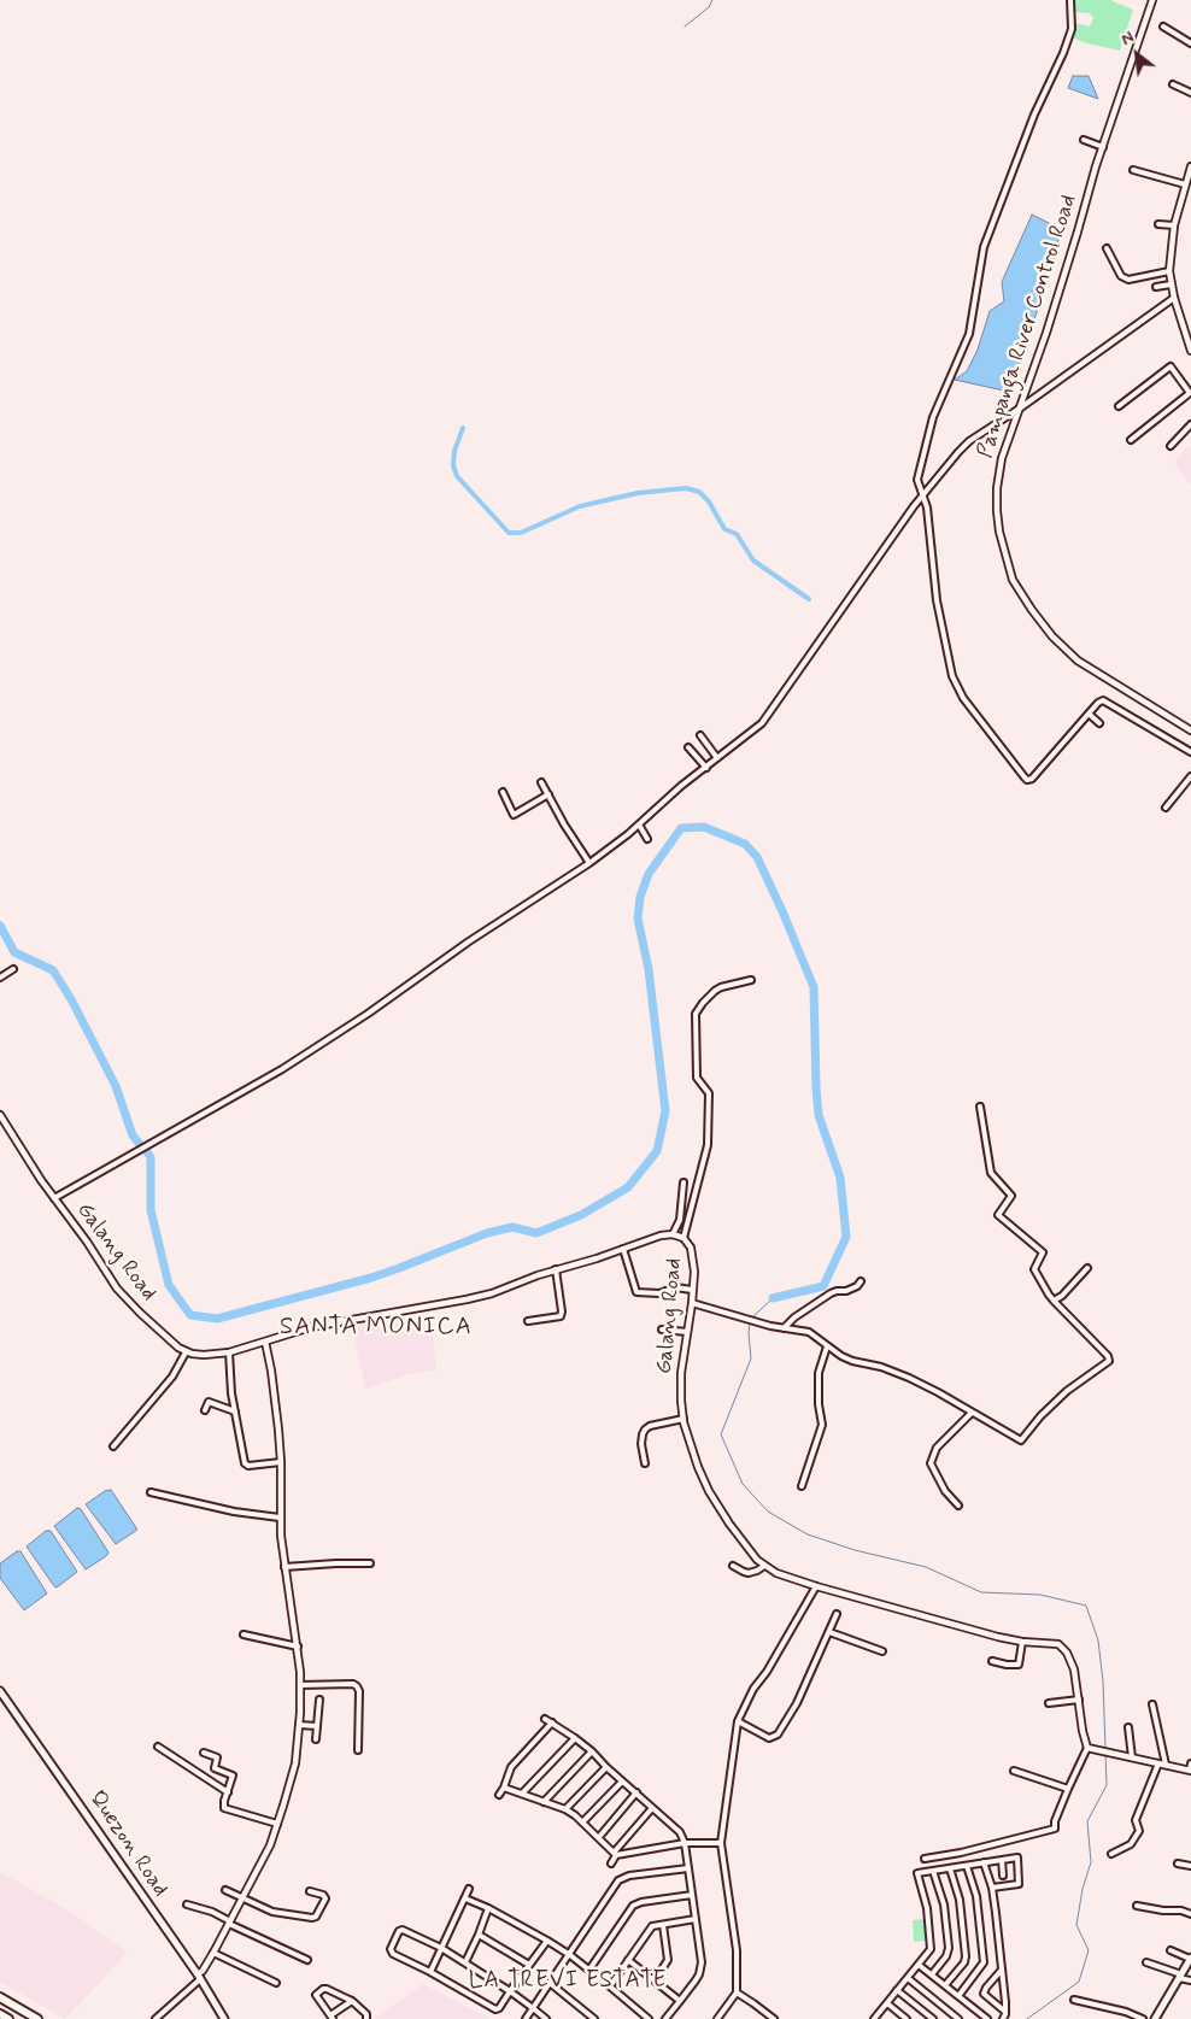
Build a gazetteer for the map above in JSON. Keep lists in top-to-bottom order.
{
  "streets": {
    "main road": ["Quezon Road"],
    "street": ["Pampanga River Control Road", "Galang Road"]
  },
  "districts": ["SANTA MONICA", "LA TREVI ESTATE"],
  "north": "top left"
}
